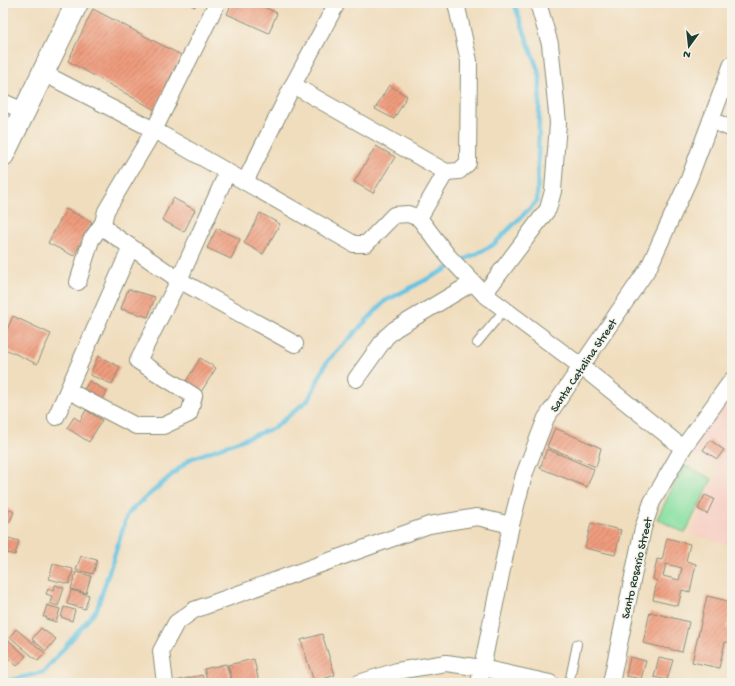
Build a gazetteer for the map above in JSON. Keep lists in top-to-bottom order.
{
  "streets": {
    "street": ["Santa Catalina Street", "Santo Rosario Street"]
  },
  "north": "bottom"
}
